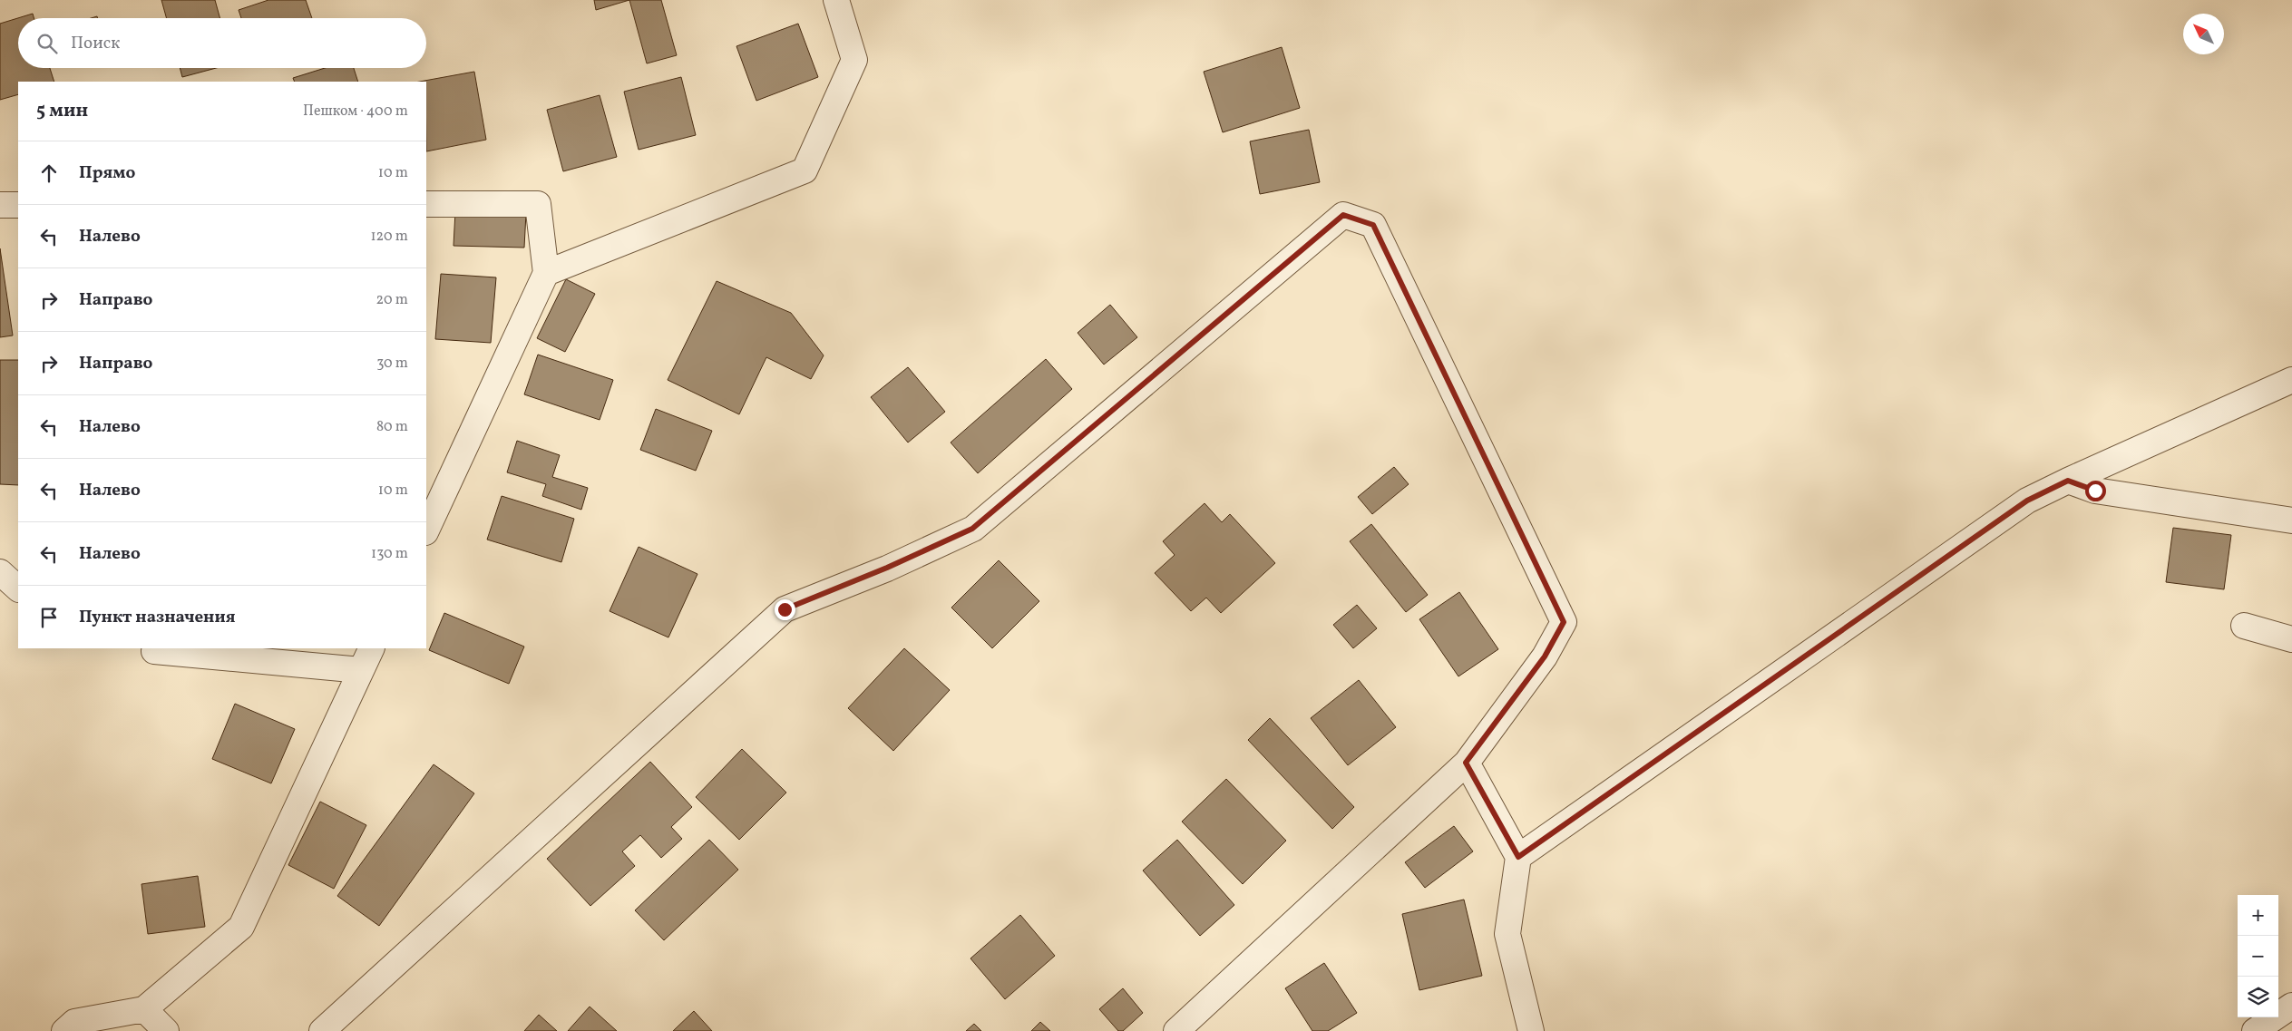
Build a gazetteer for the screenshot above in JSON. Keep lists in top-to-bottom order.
{
  "north": "top left",
  "page": {
    "search": "Поиск",
    "heading": ["5 мин", "Пешком · 400 m"],
    "list": [
      ["Прямо", "10 m"],
      ["Налево", "120 m"],
      ["Направо", "20 m"],
      ["Направо", "30 m"],
      ["Налево", "80 m"],
      ["Налево", "10 m"],
      ["Налево", "130 m"],
      "Пункт назначения"
    ],
    "map_buttons": ["+", "−"]
  }
}
